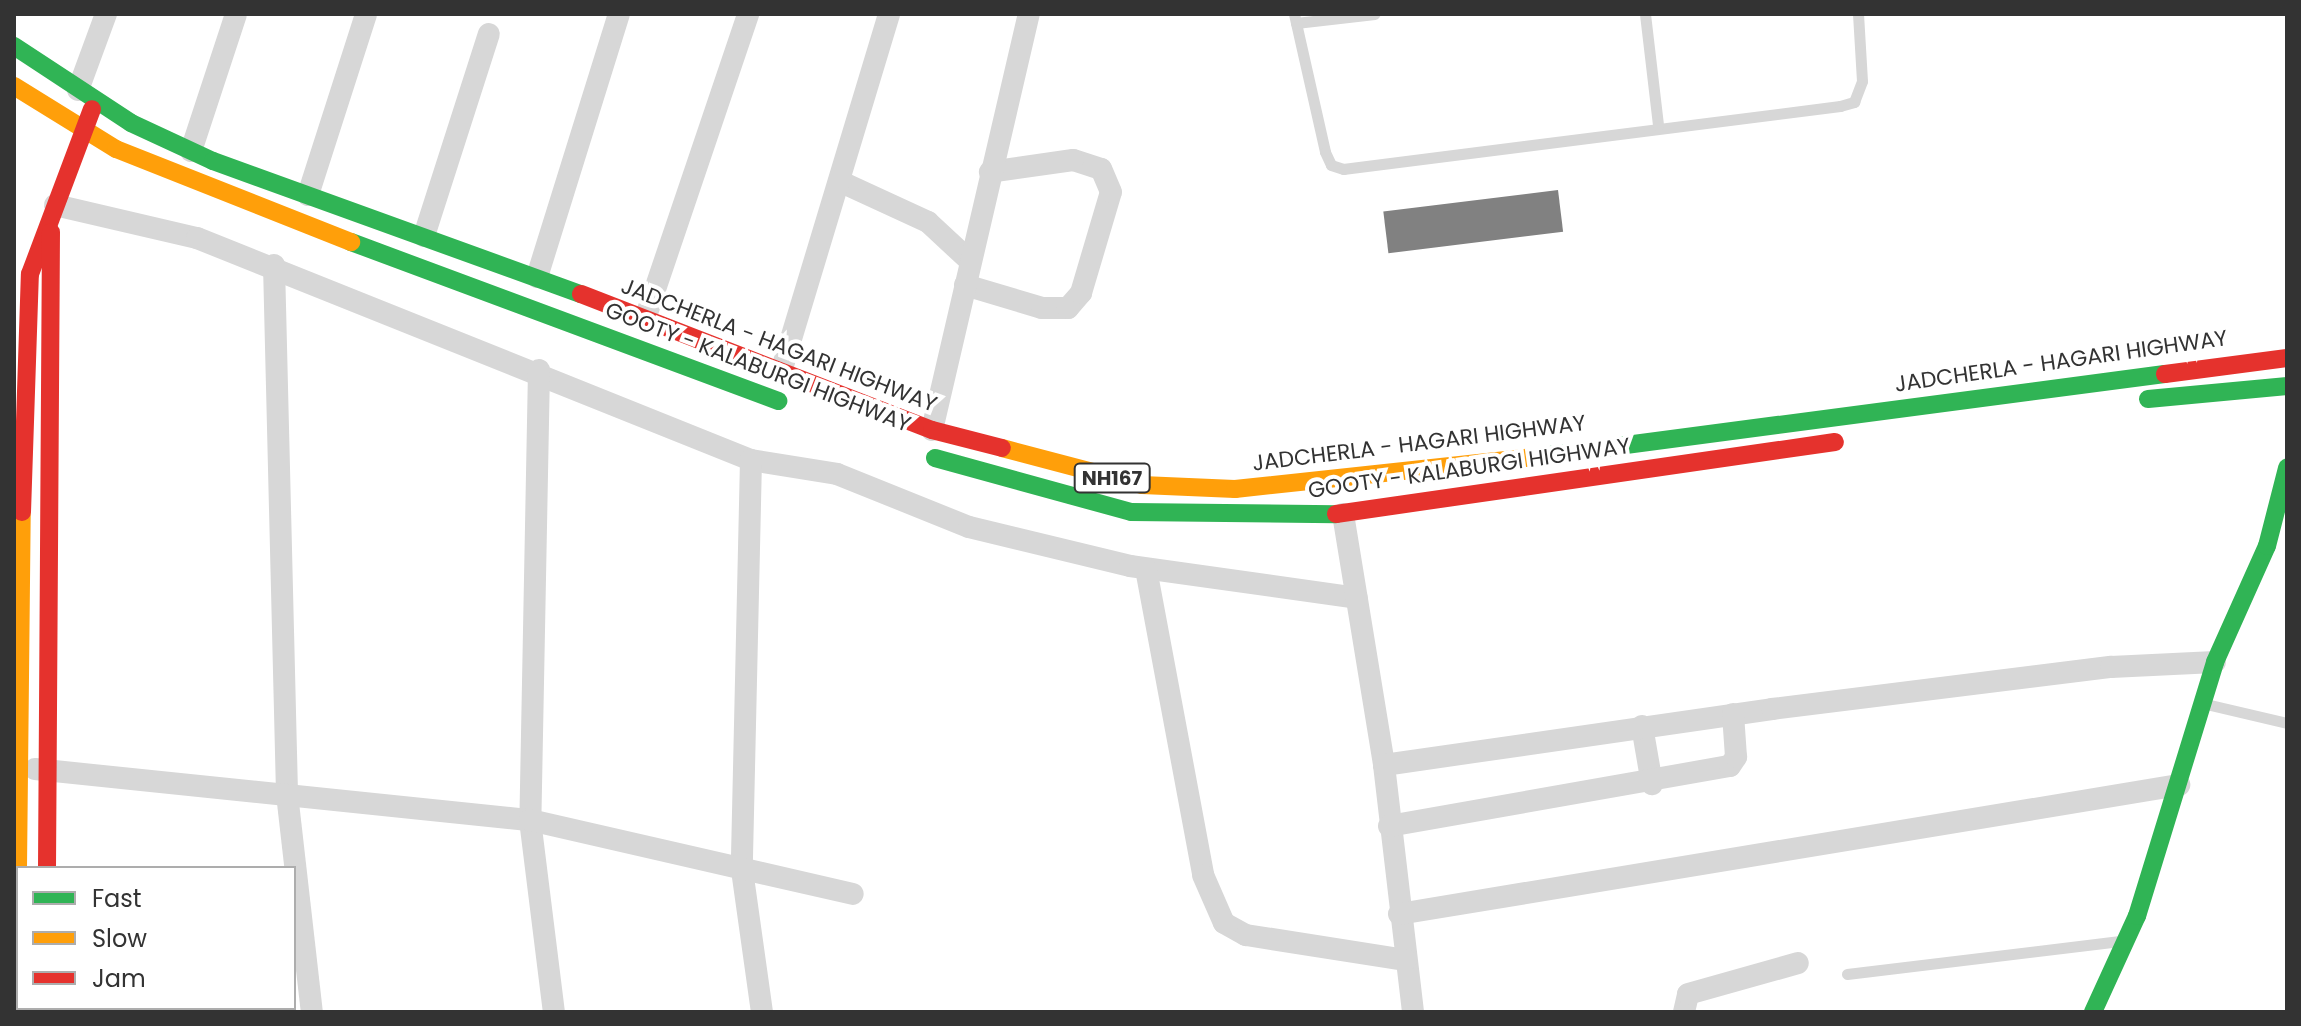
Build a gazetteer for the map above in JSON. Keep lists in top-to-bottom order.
{
  "streets": {
    "main road": ["JADCHERLA - HAGARI HIGHWAY", "GOOTY - KALABURGI HIGHWAY", "NH167"]
  },
  "legend": ["Fast", "Slow", "Jam"]
}
